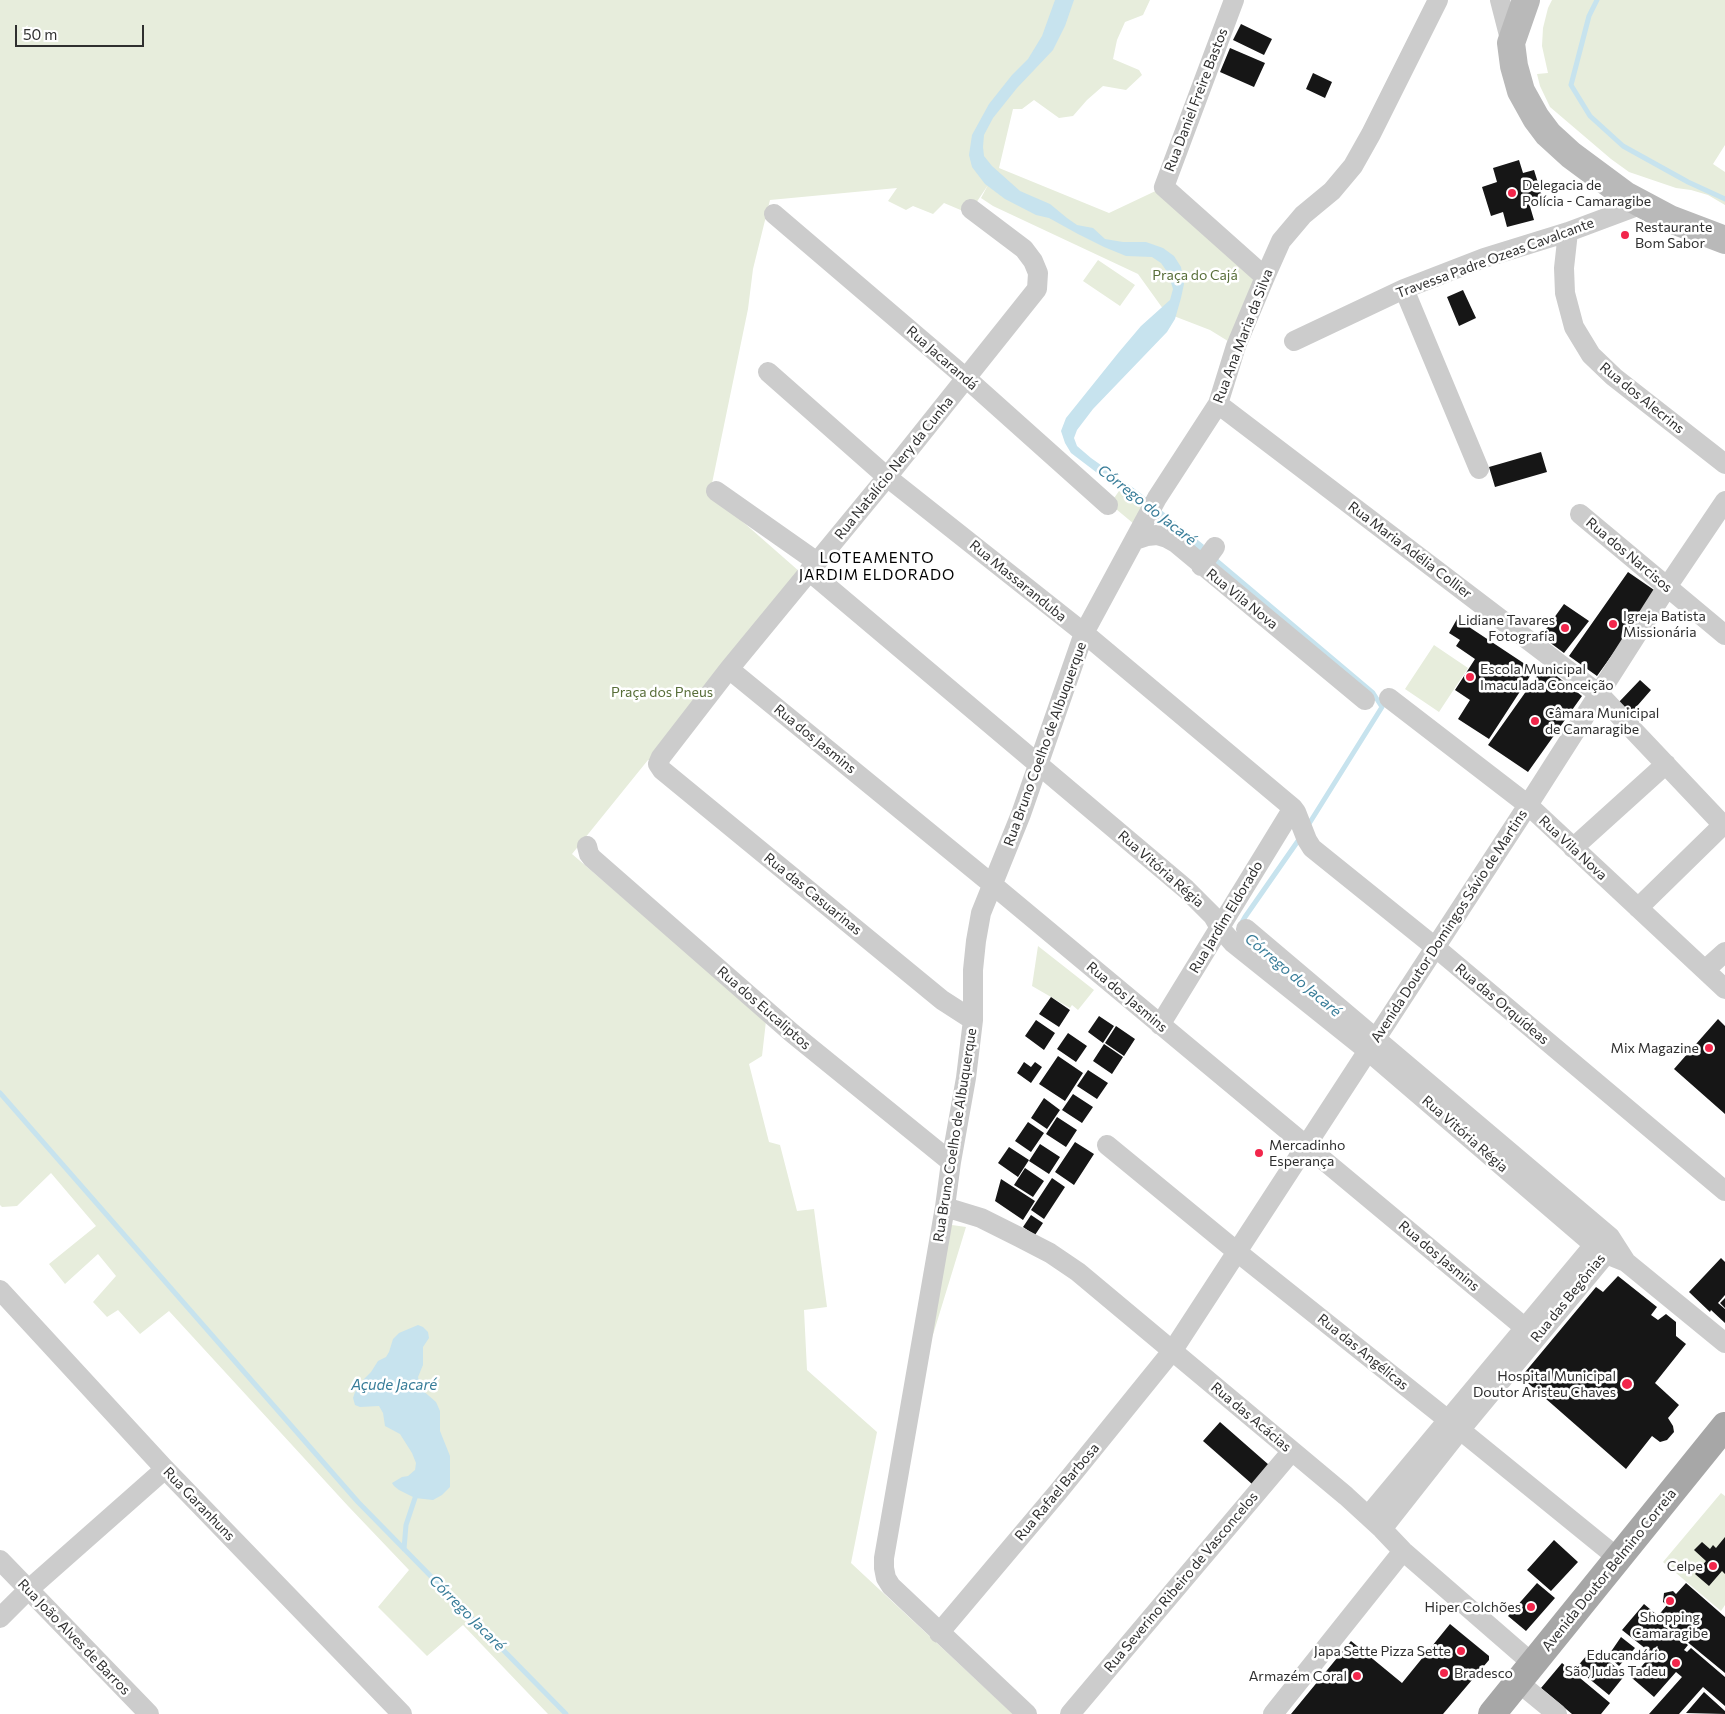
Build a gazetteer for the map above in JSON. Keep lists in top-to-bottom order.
{
  "streets": {
    "main road": ["Avenida Doutor Belmino Correia"],
    "street": [
      "Rua Daniel Freire Bastos",
      "Travessa Padre Ozeas Cavalcante",
      "Rua Ana Maria da Silva",
      "Rua Jacarandá",
      "Rua dos Alecrins",
      "Rua Natalício Nery da Cunha",
      "Rua Maria Adélia Collier",
      "Rua dos Narcisos",
      "Rua Massaranduba",
      "Rua Vila Nova",
      "Rua dos Jasmins",
      "Rua Bruno Coelho de Albuquerque",
      "Rua Vitória Régia",
      "Rua das Casuarinas",
      "Rua Jardim Eldorado",
      "Avenida Doutor Domingos Sávio de Martins",
      "Rua das Orquídeas",
      "Rua dos Eucaliptos",
      "Rua das Begônias",
      "Rua das Angélicas",
      "Rua das Acácias",
      "Rua Rafael Barbosa",
      "Rua Garanhuns",
      "Rua Severino Ribeiro de Vasconcelos",
      "Rua João Alves de Barros"
    ]
  },
  "crossings": [
    ["Rua Daniel Freire Bastos", "Rua Ana Maria da Silva"],
    ["Travessa Padre Ozeas Cavalcante", "Rua dos Alecrins"],
    ["Rua Ana Maria da Silva", "Rua Maria Adélia Collier"],
    ["Rua Ana Maria da Silva", "Rua Bruno Coelho de Albuquerque"],
    ["Rua Jacarandá", "Rua Natalício Nery da Cunha"],
    ["Rua Natalício Nery da Cunha", "Rua Massaranduba"],
    ["Rua Natalício Nery da Cunha", "Rua dos Jasmins"],
    ["Rua Natalício Nery da Cunha", "Rua Vitória Régia"],
    ["Rua Natalício Nery da Cunha", "Rua das Casuarinas"],
    ["Rua Maria Adélia Collier", "Avenida Doutor Domingos Sávio de Martins"],
    ["Rua dos Narcisos", "Avenida Doutor Domingos Sávio de Martins"],
    ["Rua Massaranduba", "Rua Bruno Coelho de Albuquerque"],
    ["Rua Massaranduba", "Rua Jardim Eldorado"],
    ["Rua Massaranduba", "Rua das Orquídeas"],
    ["Rua Vila Nova", "Rua Bruno Coelho de Albuquerque"],
    ["Rua Vila Nova", "Avenida Doutor Domingos Sávio de Martins"],
    ["Rua dos Jasmins", "Rua Bruno Coelho de Albuquerque"],
    ["Rua dos Jasmins", "Rua Jardim Eldorado"],
    ["Rua dos Jasmins", "Avenida Doutor Domingos Sávio de Martins"],
    ["Rua dos Jasmins", "Rua das Begônias"],
    ["Rua Bruno Coelho de Albuquerque", "Rua Vitória Régia"],
    ["Rua Bruno Coelho de Albuquerque", "Rua das Casuarinas"],
    ["Rua Bruno Coelho de Albuquerque", "Rua dos Eucaliptos"],
    ["Rua Bruno Coelho de Albuquerque", "Rua das Acácias"],
    ["Rua Bruno Coelho de Albuquerque", "Rua Rafael Barbosa"],
    ["Rua Vitória Régia", "Rua Jardim Eldorado"],
    ["Rua Vitória Régia", "Avenida Doutor Domingos Sávio de Martins"],
    ["Rua Vitória Régia", "Rua das Begônias"],
    ["Rua Jardim Eldorado", "Rua das Orquídeas"],
    ["Avenida Doutor Domingos Sávio de Martins", "Rua das Orquídeas"],
    ["Avenida Doutor Domingos Sávio de Martins", "Rua das Angélicas"],
    ["Avenida Doutor Domingos Sávio de Martins", "Rua das Acácias"],
    ["Avenida Doutor Domingos Sávio de Martins", "Rua Rafael Barbosa"],
    ["Rua das Begônias", "Rua das Angélicas"],
    ["Rua das Begônias", "Rua das Acácias"],
    ["Rua das Angélicas", "Avenida Doutor Belmino Correia"],
    ["Rua das Acácias", "Rua Rafael Barbosa"],
    ["Rua das Acácias", "Avenida Doutor Belmino Correia"],
    ["Rua das Acácias", "Rua Severino Ribeiro de Vasconcelos"]
  ],
  "districts": ["LOTEAMENTO JARDIM ELDORADO"],
  "water": ["Córrego do Jacaré", "Açude Jacaré", "Córrego Jacaré"],
  "parks": ["Praça do Cajá", "Praça dos Pneus"],
  "places": [
    "Delegacia de Polícia - Camaragibe",
    "Restaurante Bom Sabor",
    "Igreja Batista Missionária",
    "Lidiane Tavares Fotografia",
    "Escola Municipal Imaculada Conceição",
    "Câmara Municipal de Camaragibe",
    "Mix Magazine",
    "Mercadinho Esperança",
    "Hospital Municipal Doutor Aristeu Chaves",
    "Celpe",
    "Shopping Camaragibe",
    "Hiper Colchões",
    "Japa Sette Pizza Sette",
    "Educandário São Judas Tadeu",
    "Bradesco",
    "Armazém Coral"
  ],
  "scale_bar": "50 m"
}
